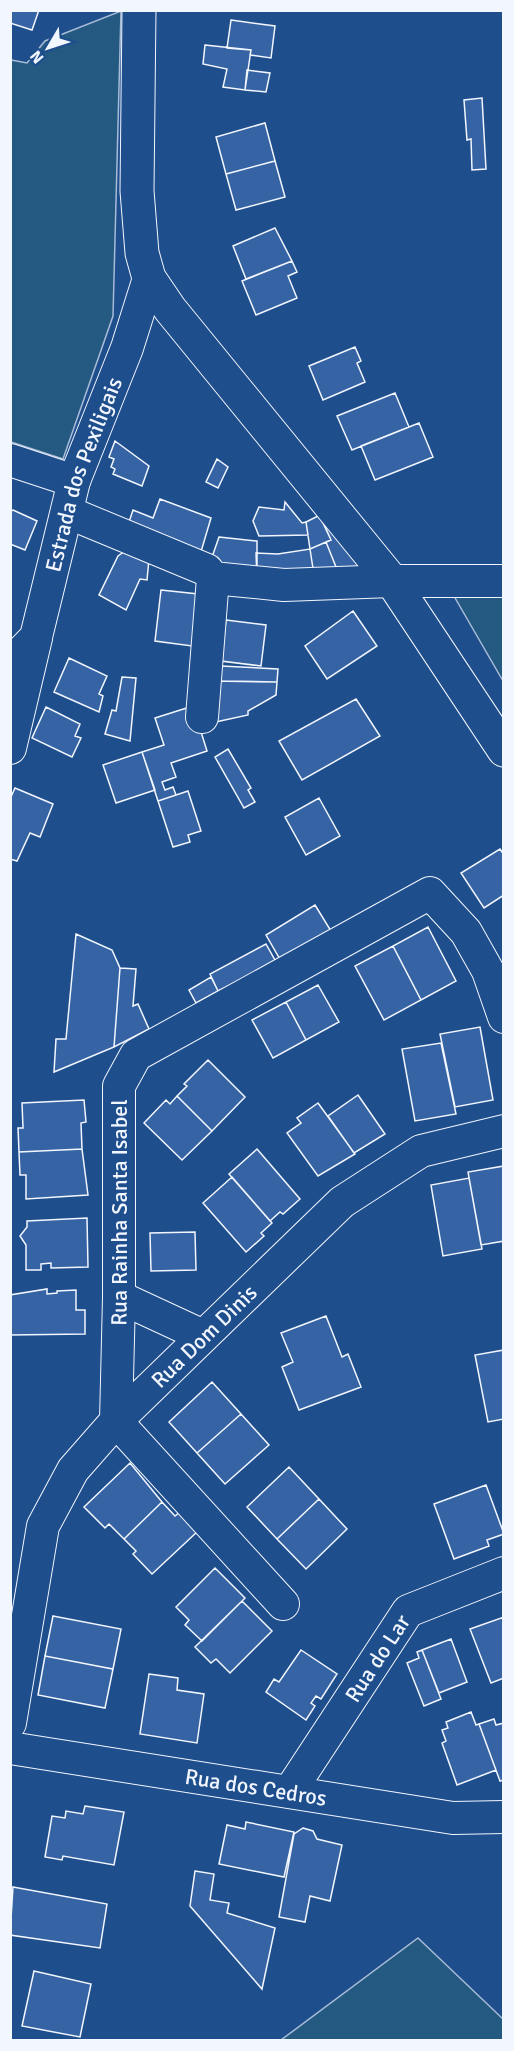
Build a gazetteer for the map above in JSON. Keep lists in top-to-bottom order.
{
  "streets": {
    "street": [
      "Estrada dos Pexiligais",
      "Rua Rainha Santa Isabel",
      "Rua Dom Dinis",
      "Rua do Lar",
      "Rua dos Cedros"
    ]
  },
  "crossings": [
    ["Rua Rainha Santa Isabel", "Rua Dom Dinis"],
    ["Rua do Lar", "Rua dos Cedros"]
  ],
  "north": "bottom left"
}
